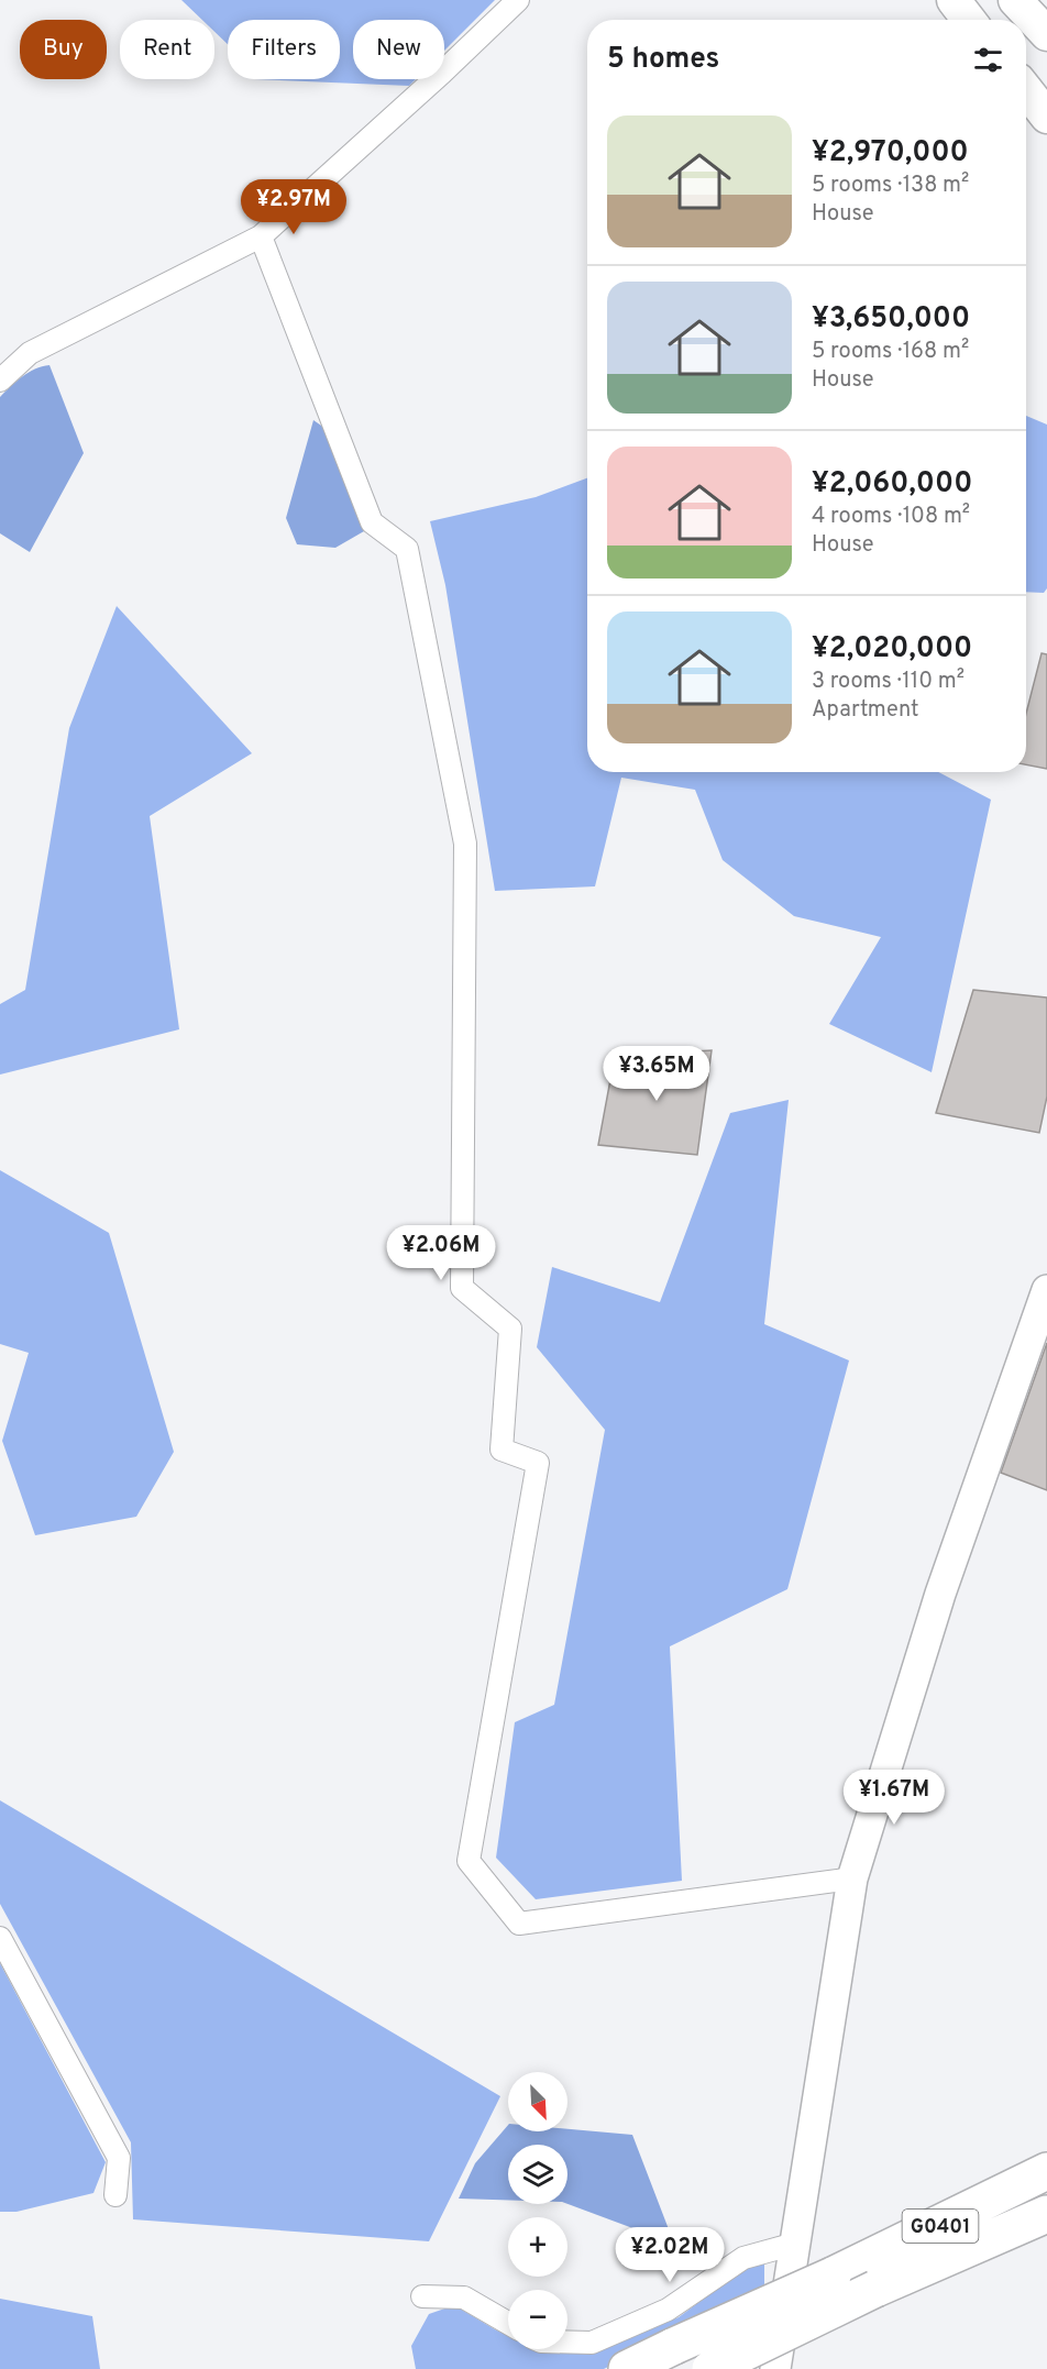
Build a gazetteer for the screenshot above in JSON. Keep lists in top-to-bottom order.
{
  "streets": {
    "highway": ["G0401"]
  },
  "north": "bottom right",
  "page": {
    "chip": [
      "Buy",
      "Rent",
      "Filters",
      "New"
    ],
    "heading": "5 homes",
    "list": [
      {
        "name": "¥2,970,000",
        "note": "5 rooms · 138 m² · House"
      },
      {
        "name": "¥3,650,000",
        "note": "5 rooms · 168 m² · House"
      },
      {
        "name": "¥2,060,000",
        "note": "4 rooms · 108 m² · House"
      },
      {
        "name": "¥2,020,000",
        "note": "3 rooms · 110 m² · Apartment"
      }
    ],
    "price": [
      "¥2.97M",
      "¥3.65M",
      "¥2.06M",
      "¥1.67M",
      "¥2.02M"
    ],
    "map_buttons": ["+", "−"]
  }
}
